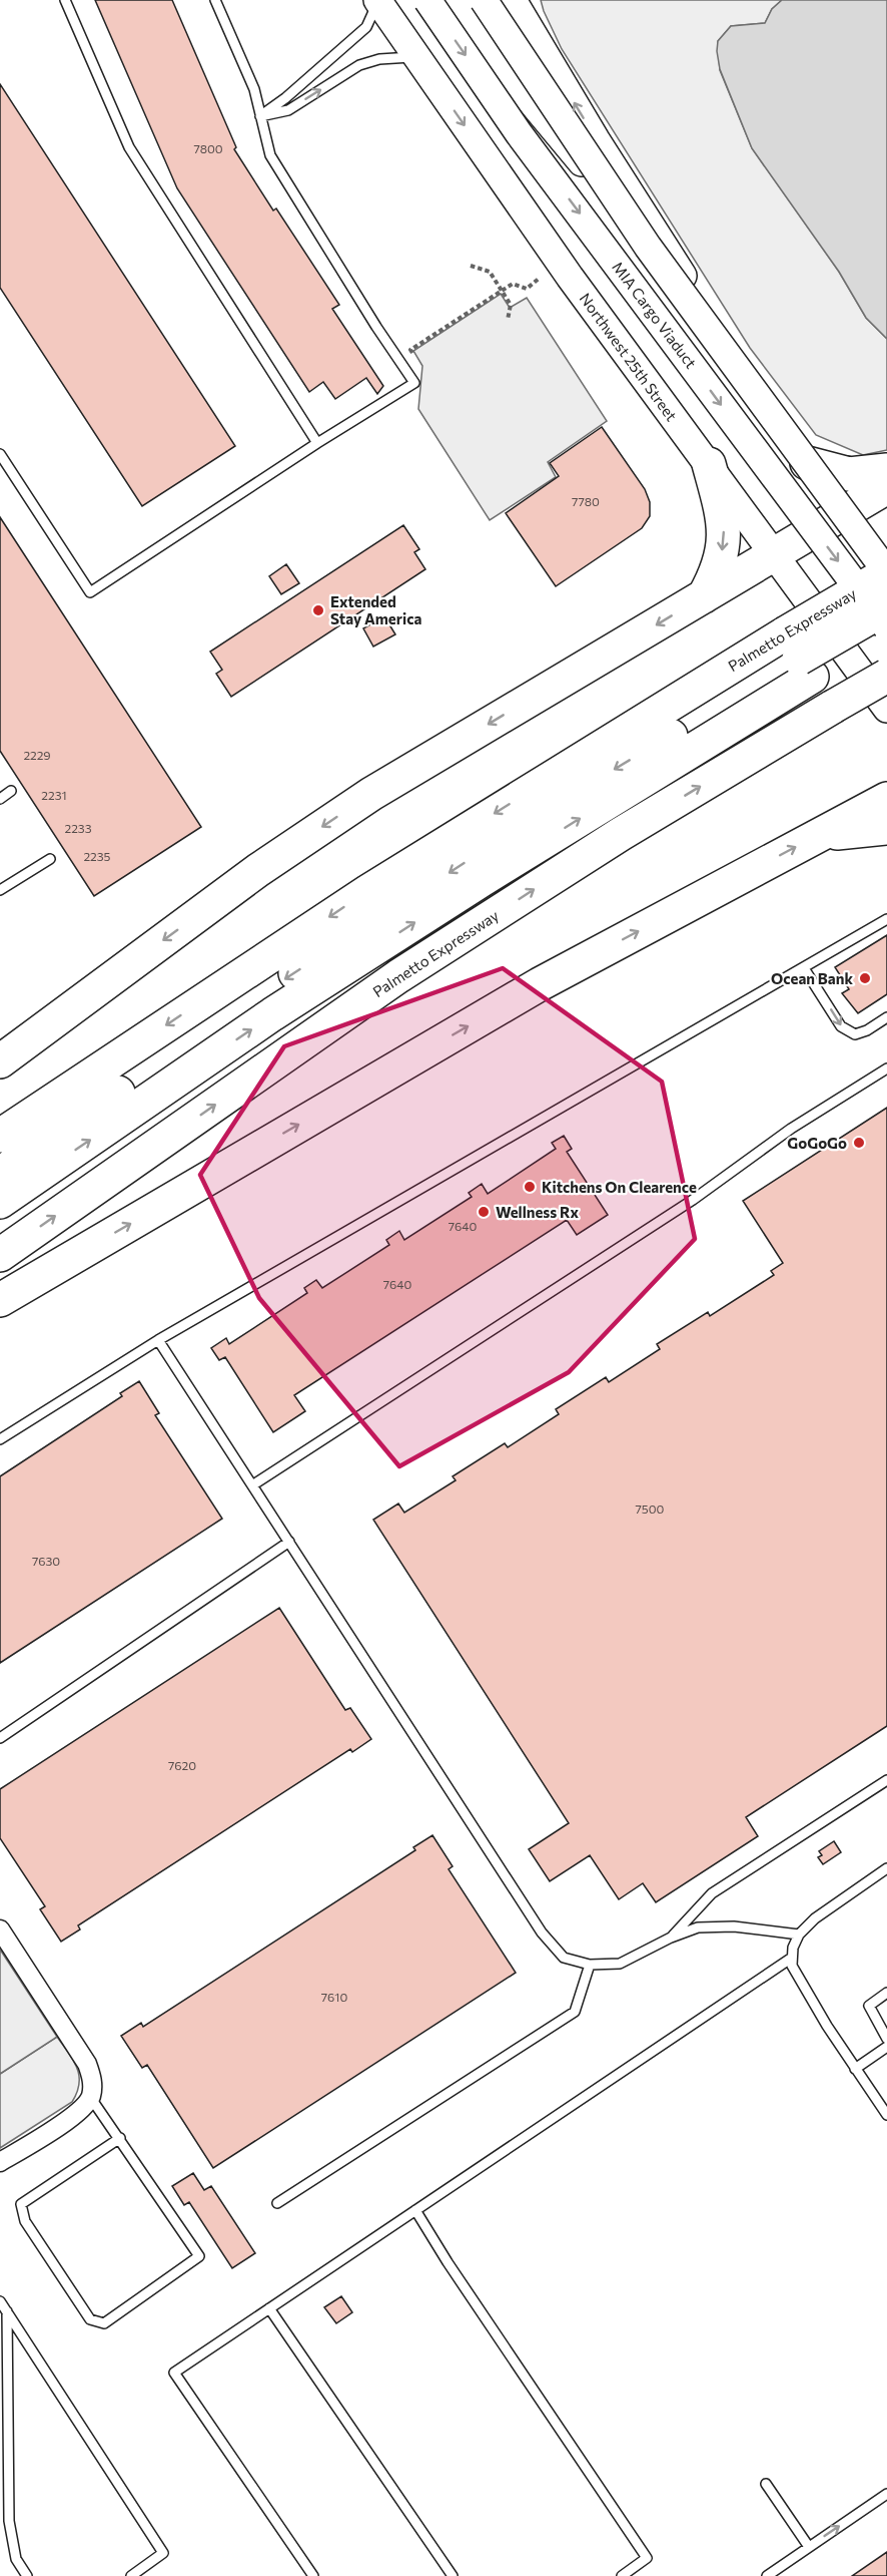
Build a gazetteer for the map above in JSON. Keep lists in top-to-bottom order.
{
  "streets": {
    "highway": ["Palmetto Expressway"],
    "main road": ["MIA Cargo Viaduct", "Northwest 25th Street"]
  },
  "places": [
    "Extended Stay America",
    "Ocean Bank",
    "GoGoGo",
    "Kitchens On Clearence",
    "Wellness Rx"
  ],
  "house_numbers": [
    "7800",
    "7780",
    "2229",
    "2231",
    "2233",
    "2235",
    "7640",
    "7640",
    "7500",
    "7630",
    "7620",
    "7610"
  ]
}
